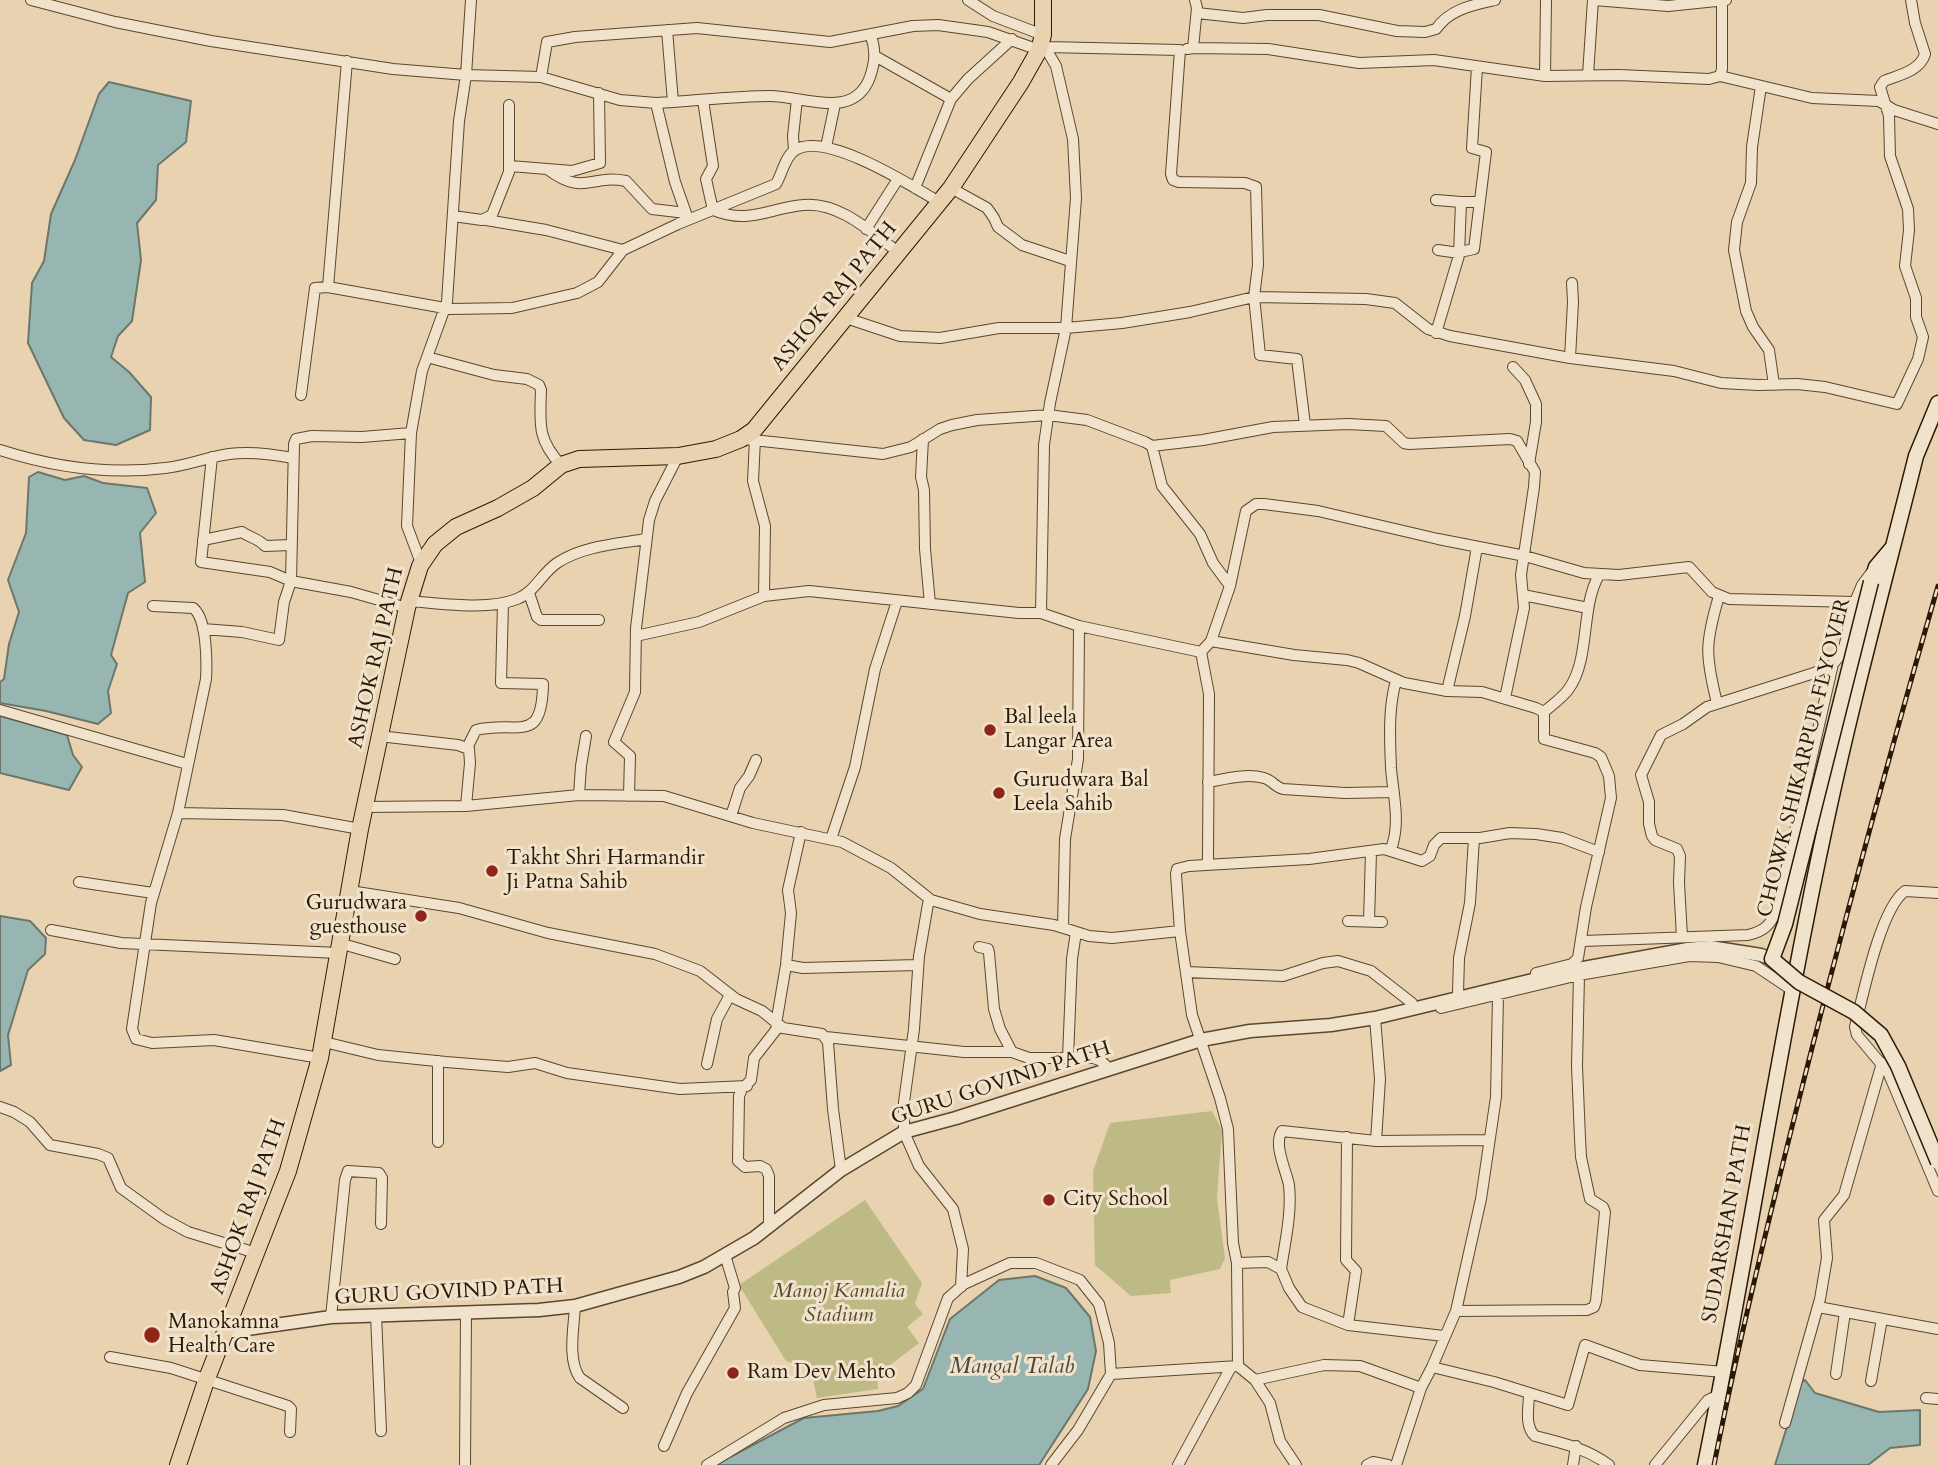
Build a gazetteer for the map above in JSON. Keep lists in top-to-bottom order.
{
  "streets": {
    "main road": ["ASHOK RAJ PATH", "CHOWK SHIKARPUR FLYOVER", "SUDARSHAN PATH"],
    "street": ["GURU GOVIND PATH"]
  },
  "crossings": [
    ["ASHOK RAJ PATH", "GURU GOVIND PATH"]
  ],
  "water": ["Mangal Talab"],
  "parks": ["Manoj Kamalia Stadium"],
  "places": [
    "Bal leela Langar Area",
    "Gurudwara Bal Leela Sahib",
    "Takht Shri Harmandir Ji Patna Sahib",
    "Gurudwara guesthouse",
    "City School",
    "Manokamna Health Care",
    "Ram Dev Mehto"
  ]
}
